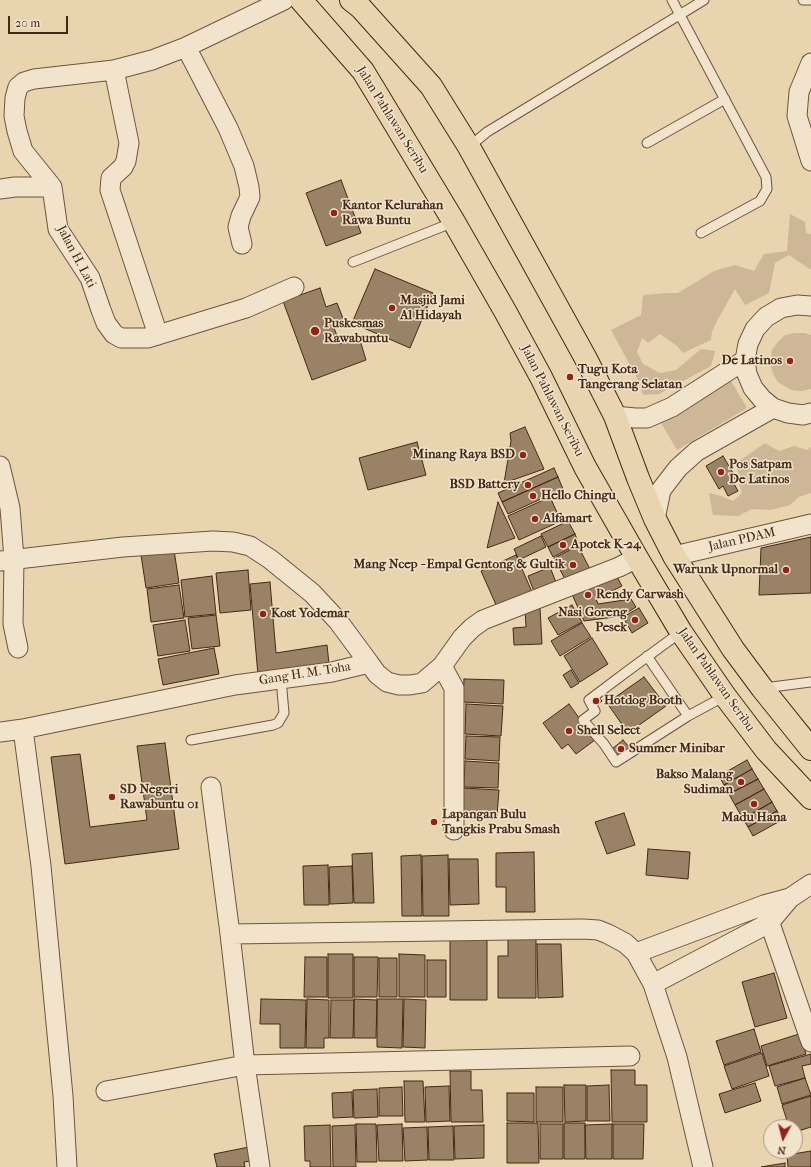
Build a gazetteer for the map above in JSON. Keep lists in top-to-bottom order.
{
  "streets": {
    "main road": ["Jalan Pahlawan Seribu"],
    "street": ["Jalan H. Lati", "Jalan PDAM", "Gang H. M. Toha"]
  },
  "crossings": [
    ["Jalan Pahlawan Seribu", "Gang H. M. Toha"]
  ],
  "places": [
    "Kantor Kelurahan Rawa Buntu",
    "Masjid Jami Al Hidayah",
    "Puskesmas Rawabuntu",
    "De Latinos",
    "Tugu Kota Tangerang Selatan",
    "Minang Raya BSD",
    "Pos Satpam De Latinos",
    "BSD Battery",
    "Hello Chingu",
    "Alfamart",
    "Apotek K-24",
    "Mang Ncep - Empal Gentong & Gultik",
    "Warunk Upnormal",
    "Rendy Carwash",
    "Kost Yodemar",
    "Nasi Goreng Pesek",
    "Hotdog Booth",
    "Shell Select",
    "Summer Minibar",
    "Bakso Malang Sudiman",
    "SD Negeri Rawabuntu 01",
    "Madu Hana",
    "Lapangan Bulu Tangkis Prabu Smash"
  ],
  "scale_bar": "20 m",
  "north": "bottom"
}
